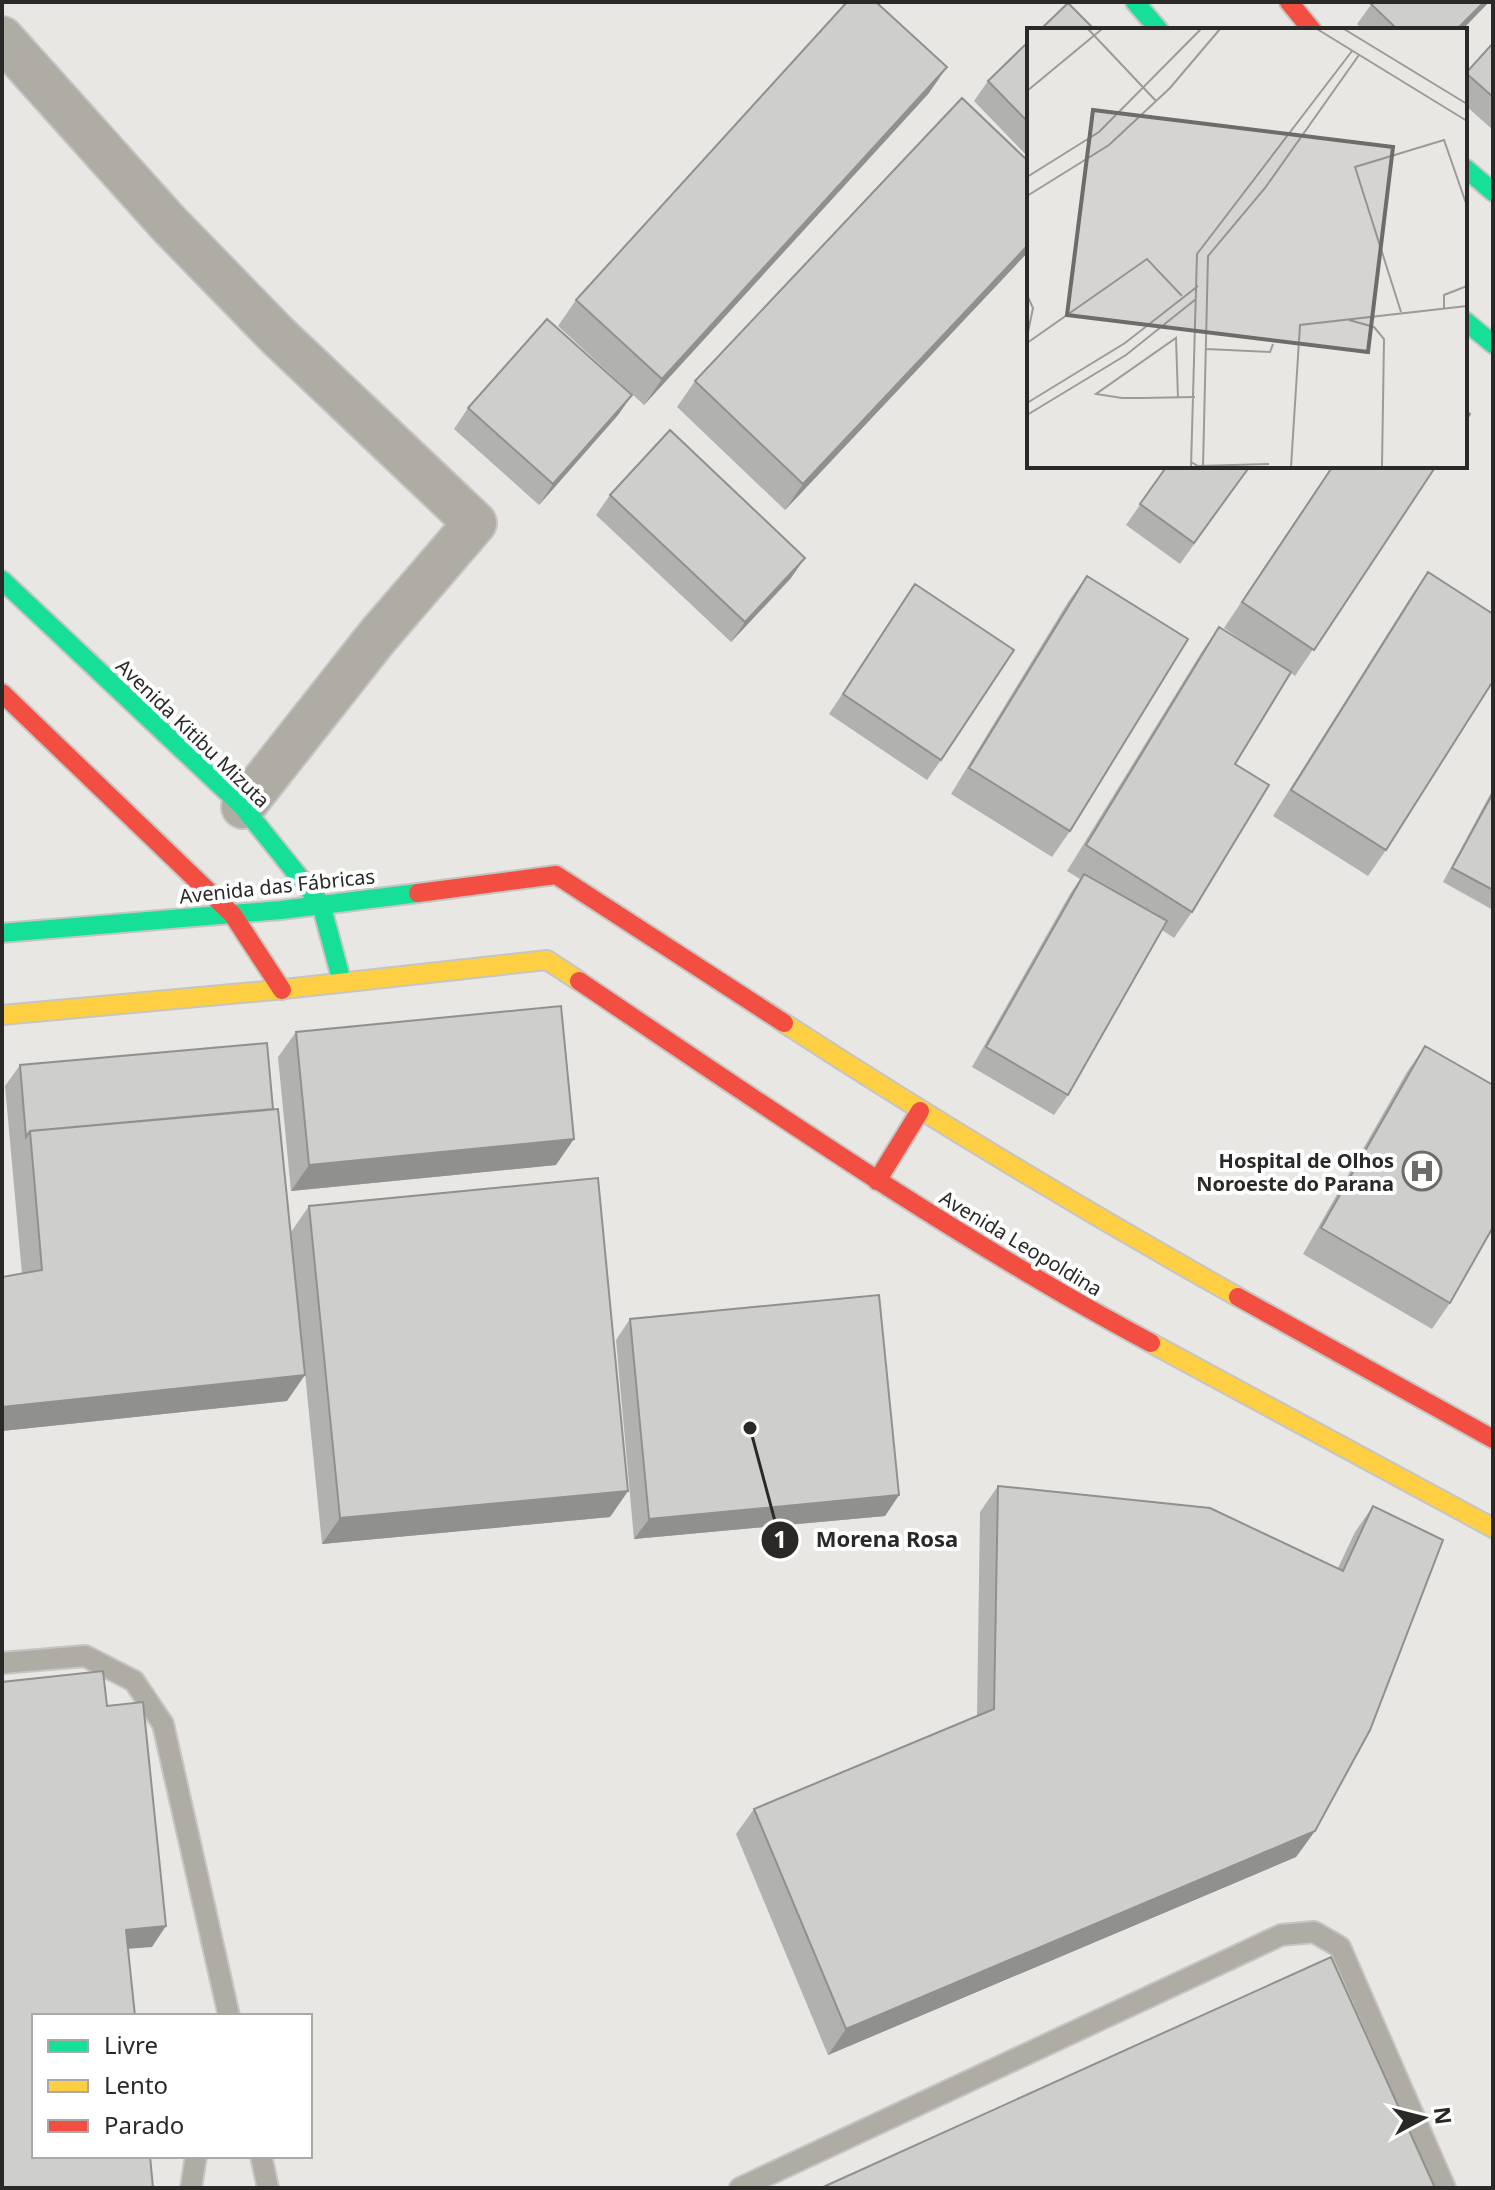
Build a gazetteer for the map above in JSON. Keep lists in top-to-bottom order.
{
  "streets": {
    "street": ["Avenida Kitibu Mizuta", "Avenida das Fábricas", "Avenida Leopoldina"]
  },
  "crossings": [
    ["Avenida Kitibu Mizuta", "Avenida das Fábricas"],
    ["Avenida Kitibu Mizuta", "Avenida Leopoldina"]
  ],
  "places": {
    "hospital": ["Hospital de Olhos Noroeste do Parana"],
    "other": ["Morena Rosa"]
  },
  "legend": ["Livre", "Lento", "Parado"],
  "north": "right"
}
